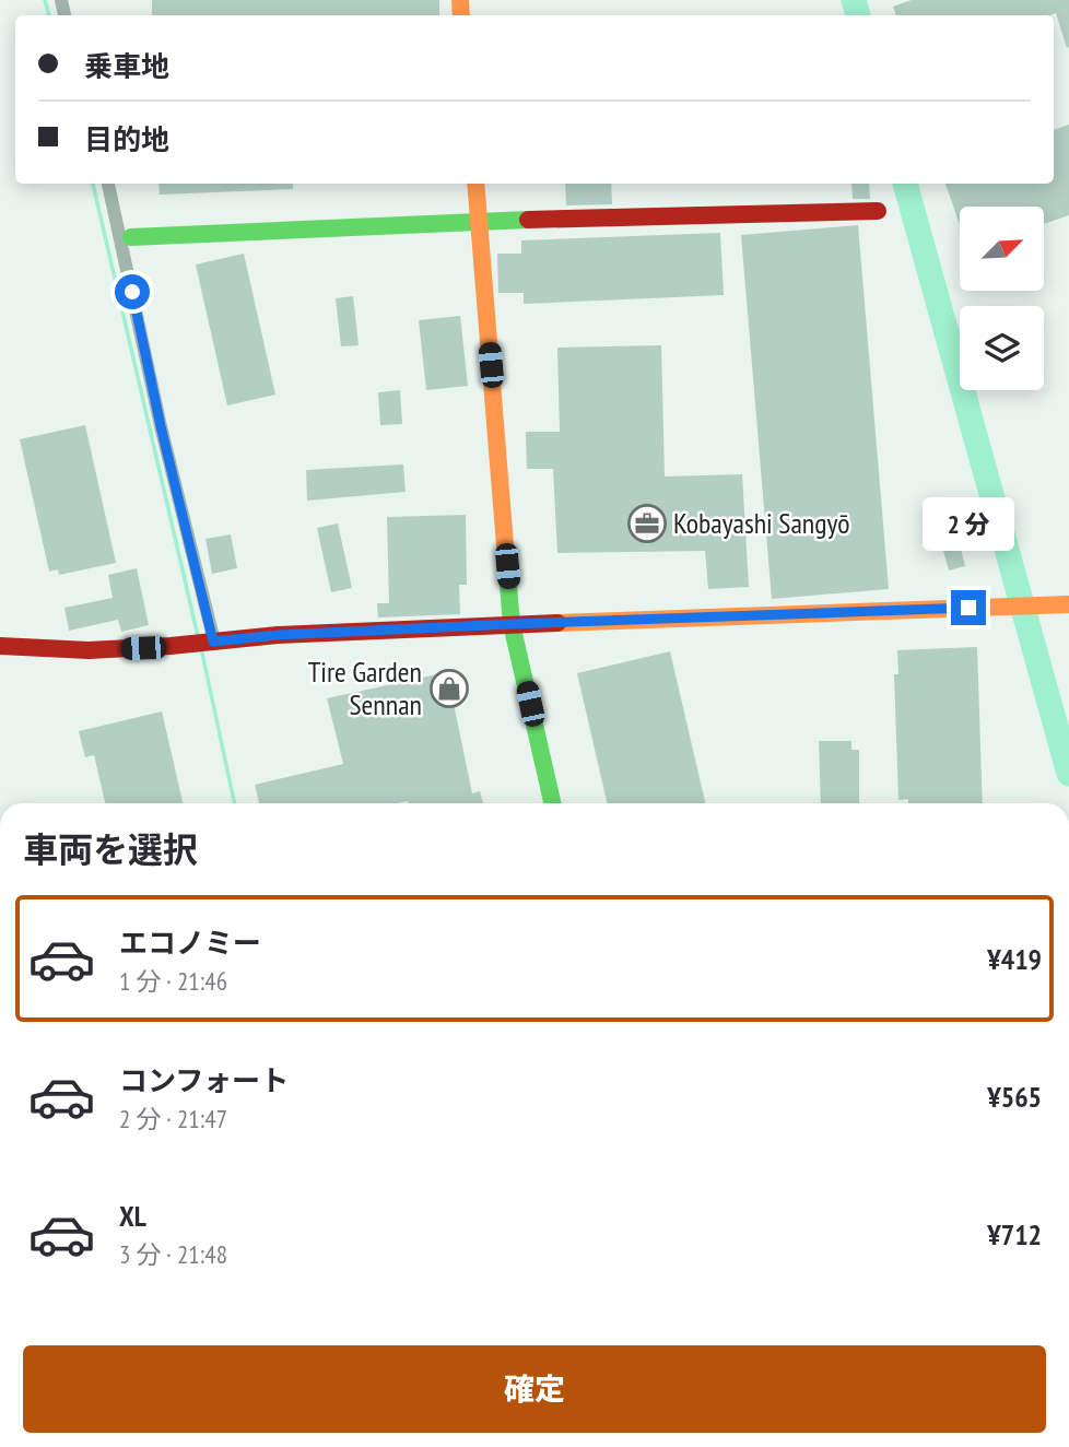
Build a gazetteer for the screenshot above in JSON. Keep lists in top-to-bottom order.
{
  "places": {
    "office": ["Kobayashi Sangyō"],
    "shop": ["Tire Garden Sennan"]
  },
  "north": "top right",
  "page": {
    "banner": ["乗車地", "目的地"],
    "bubble": "2 分",
    "heading": "車両を選択",
    "list": [
      {
        "name": "エコノミー",
        "note": "1 分 · 21:46",
        "value": "¥419"
      },
      {
        "name": "コンフォート",
        "note": "2 分 · 21:47",
        "value": "¥565"
      },
      {
        "name": "XL",
        "note": "3 分 · 21:48",
        "value": "¥712"
      }
    ],
    "buttons": "確定"
  }
}
